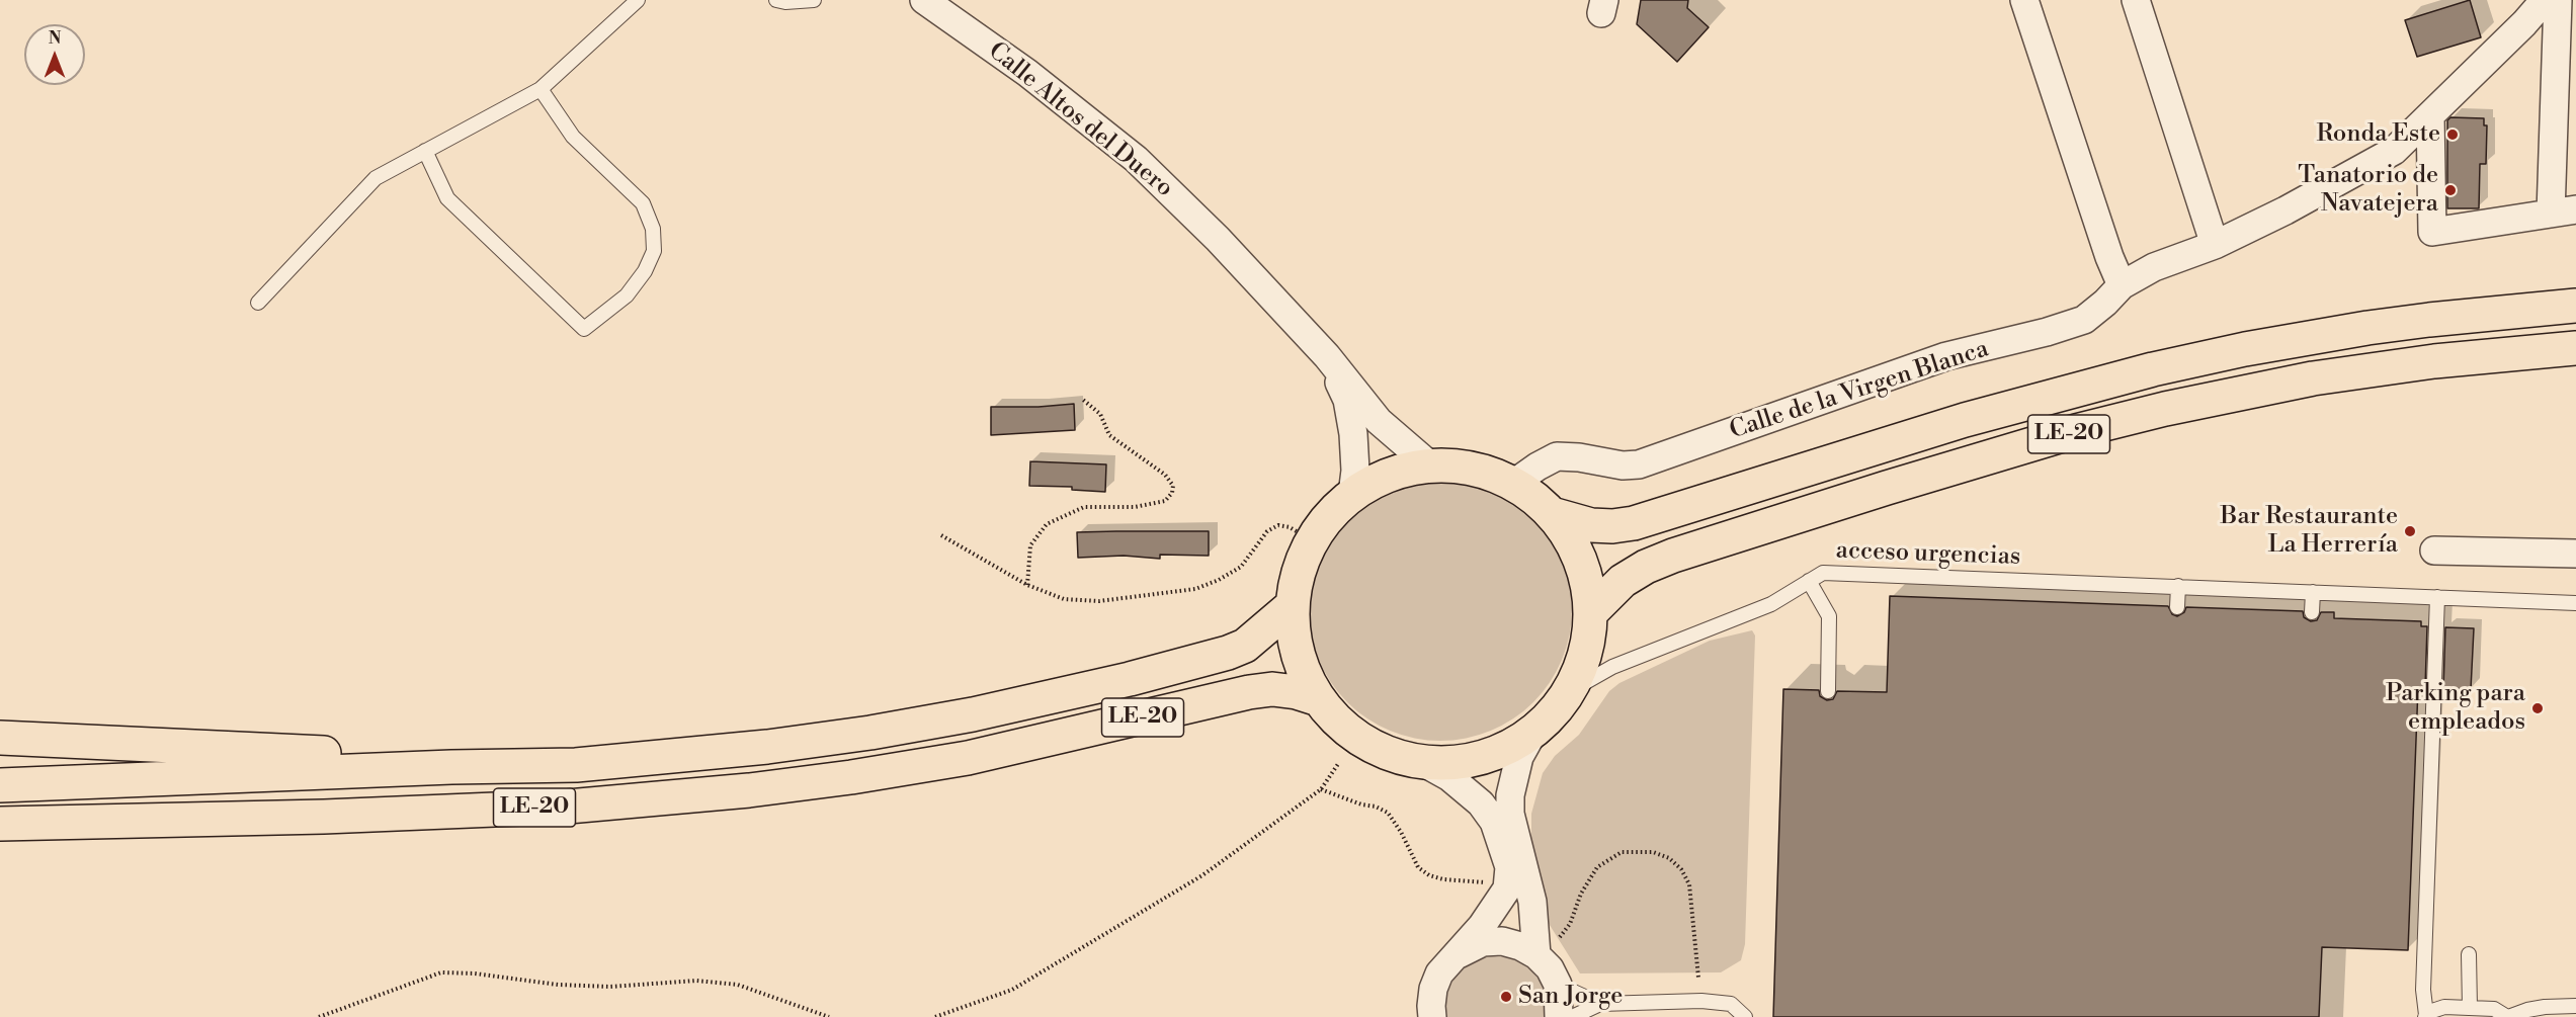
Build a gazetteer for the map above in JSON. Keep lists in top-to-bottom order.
{
  "streets": {
    "highway": ["LE-20"],
    "street": ["Calle Altos del Duero", "Calle de la Virgen Blanca"],
    "lane": ["acceso urgencias"]
  },
  "crossings": [
    ["Calle Altos del Duero", "LE-20"],
    ["Calle de la Virgen Blanca", "LE-20"],
    ["LE-20", "acceso urgencias"]
  ],
  "places": [
    "Ronda Este",
    "Tanatorio de Navatejera",
    "Bar Restaurante La Herrería",
    "Parking para empleados",
    "San Jorge"
  ],
  "north": "top"
}
